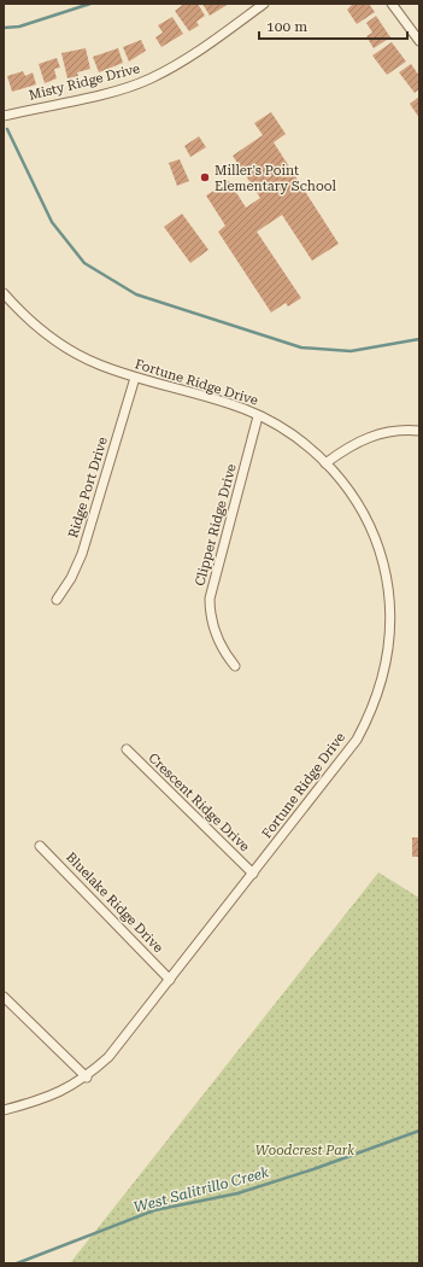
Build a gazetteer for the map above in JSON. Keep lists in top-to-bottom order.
{
  "streets": {
    "street": [
      "Misty Ridge Drive",
      "Fortune Ridge Drive",
      "Ridge Port Drive",
      "Clipper Ridge Drive",
      "Crescent Ridge Drive",
      "Bluelake Ridge Drive"
    ]
  },
  "crossings": [
    ["Fortune Ridge Drive", "Ridge Port Drive"],
    ["Fortune Ridge Drive", "Clipper Ridge Drive"],
    ["Fortune Ridge Drive", "Crescent Ridge Drive"],
    ["Fortune Ridge Drive", "Bluelake Ridge Drive"]
  ],
  "water": ["West Salitrillo Creek"],
  "parks": ["Woodcrest Park"],
  "places": ["Miller's Point Elementary School"],
  "scale_bar": "100 m"
}
